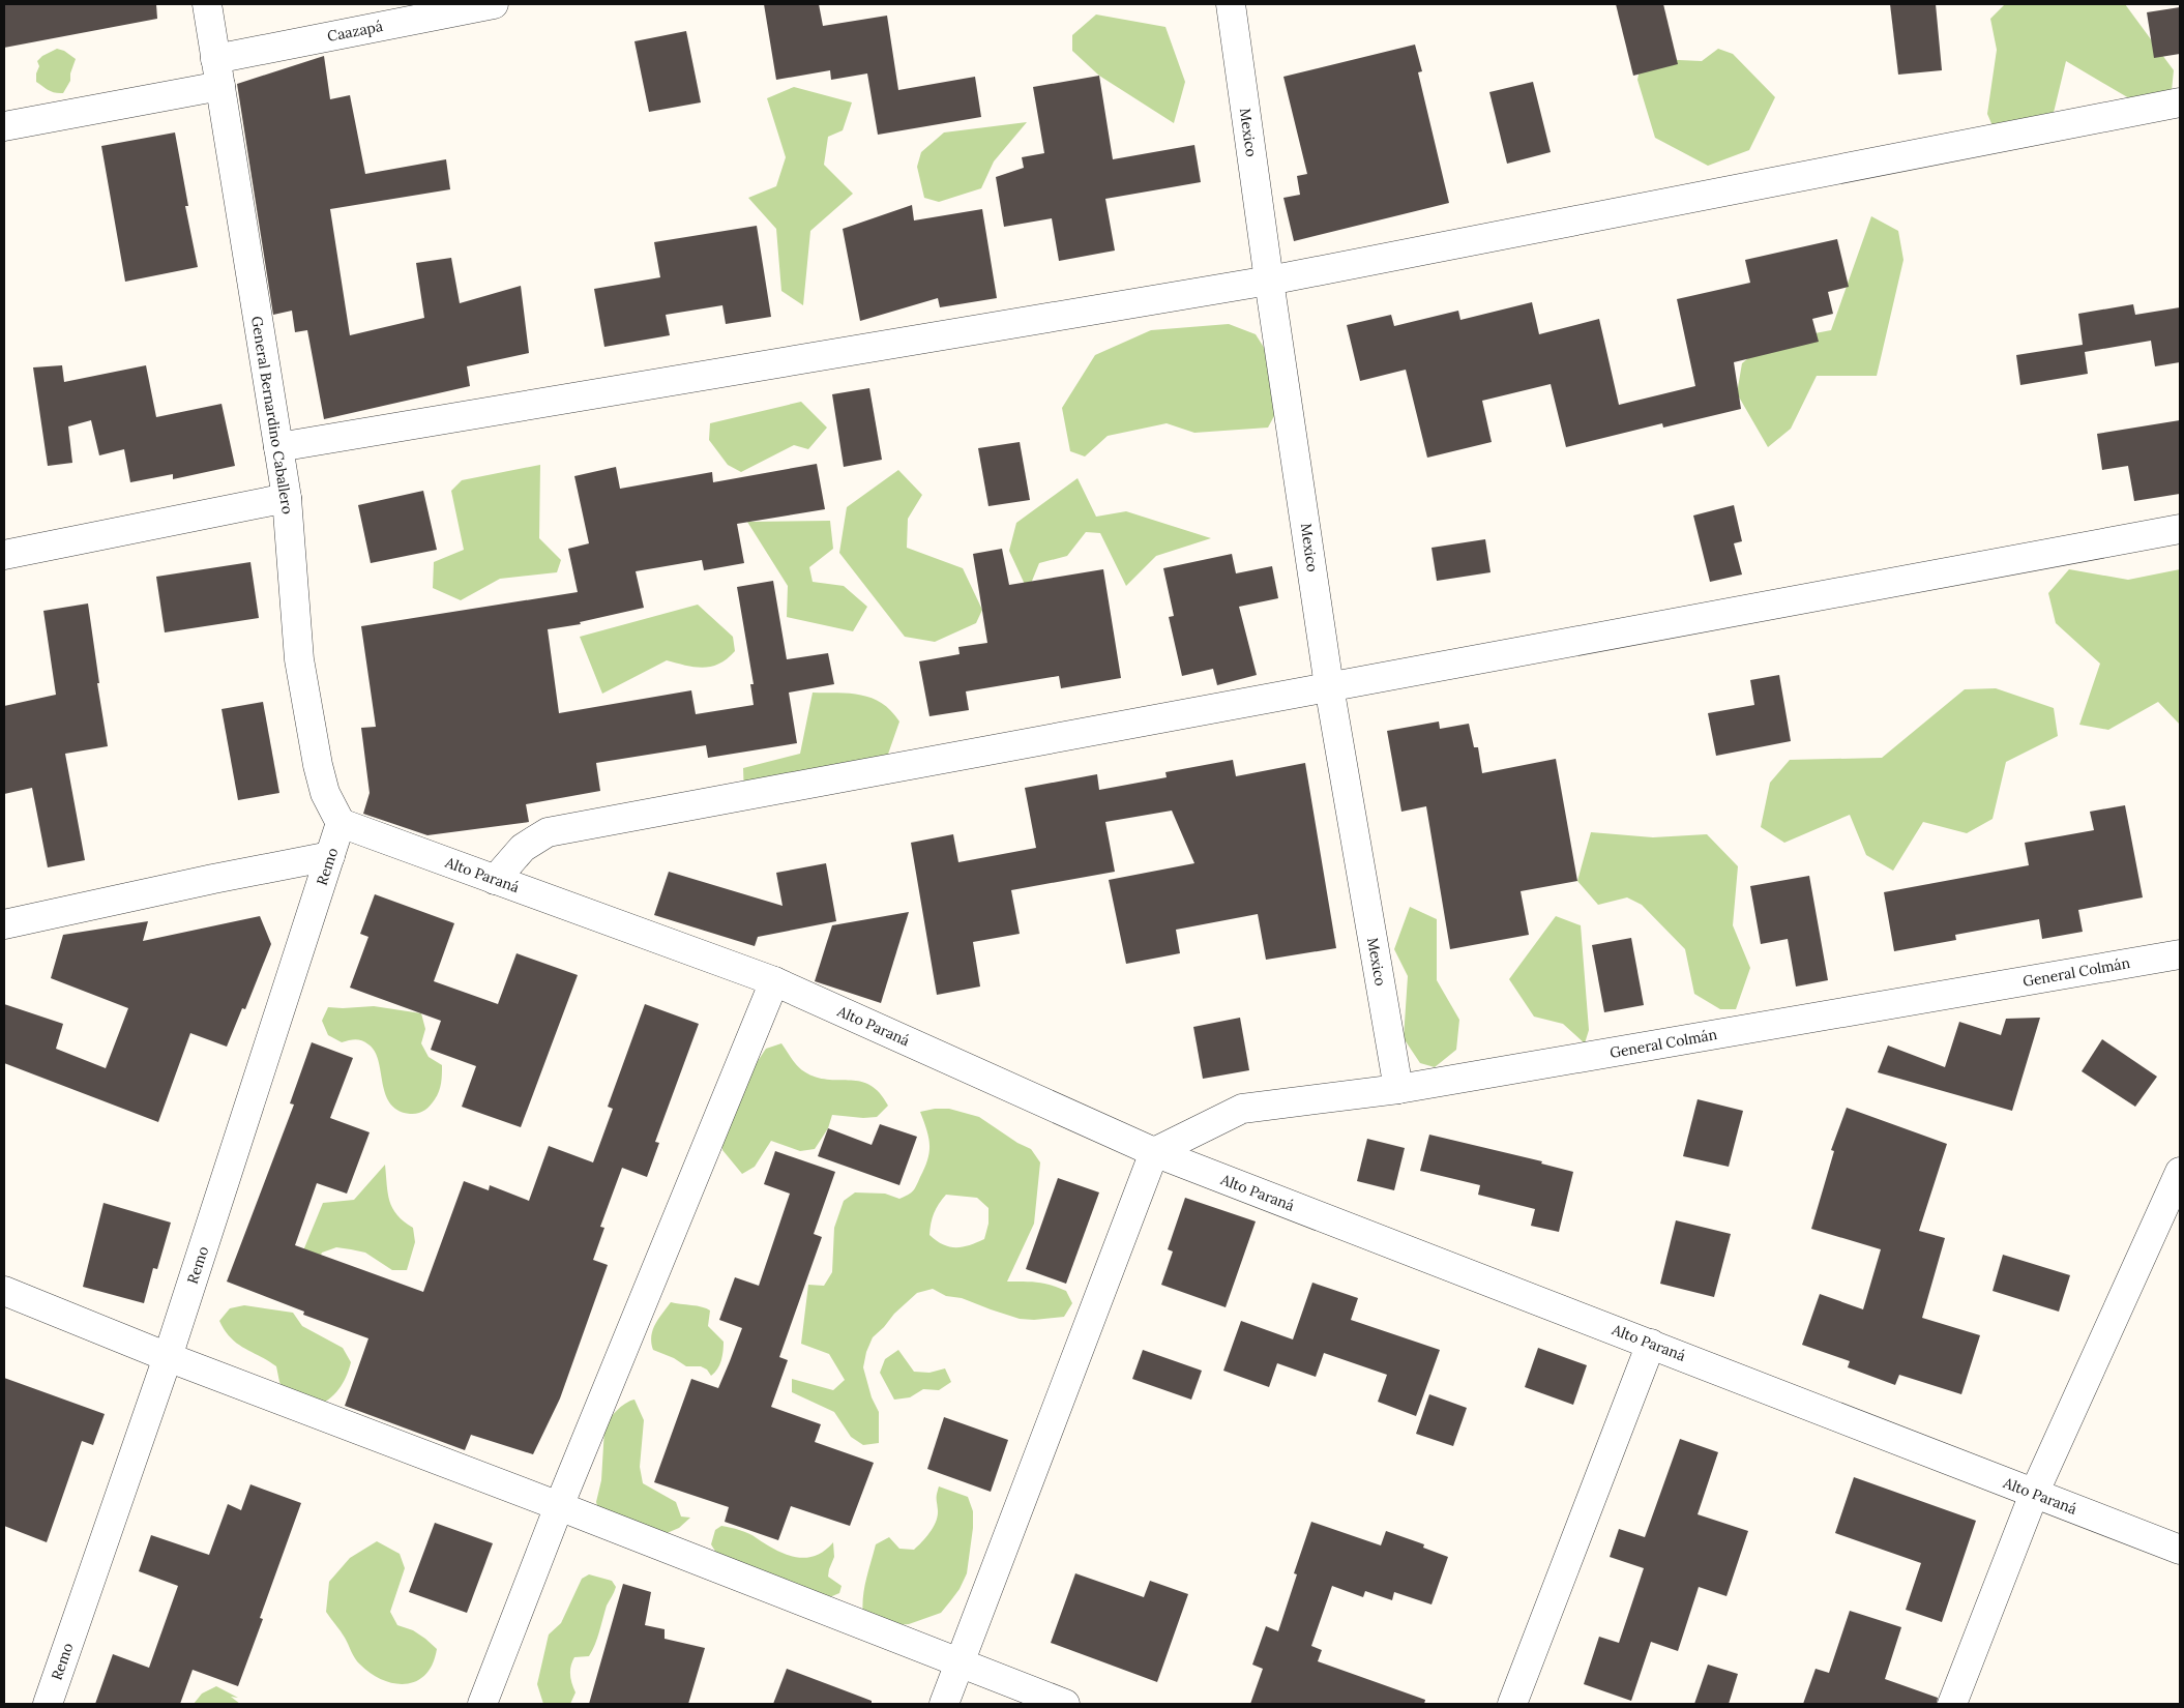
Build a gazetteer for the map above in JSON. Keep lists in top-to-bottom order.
{
  "streets": {
    "street": [
      "Caazapá",
      "Mexico",
      "General Bernardino Caballero",
      "Remo",
      "Alto Paraná",
      "General Colmán"
    ]
  },
  "crossings": [
    ["Caazapá", "General Bernardino Caballero"],
    ["Mexico", "General Colmán"],
    ["General Bernardino Caballero", "Remo"],
    ["General Bernardino Caballero", "Alto Paraná"],
    ["Remo", "Alto Paraná"],
    ["Alto Paraná", "General Colmán"]
  ]
}
